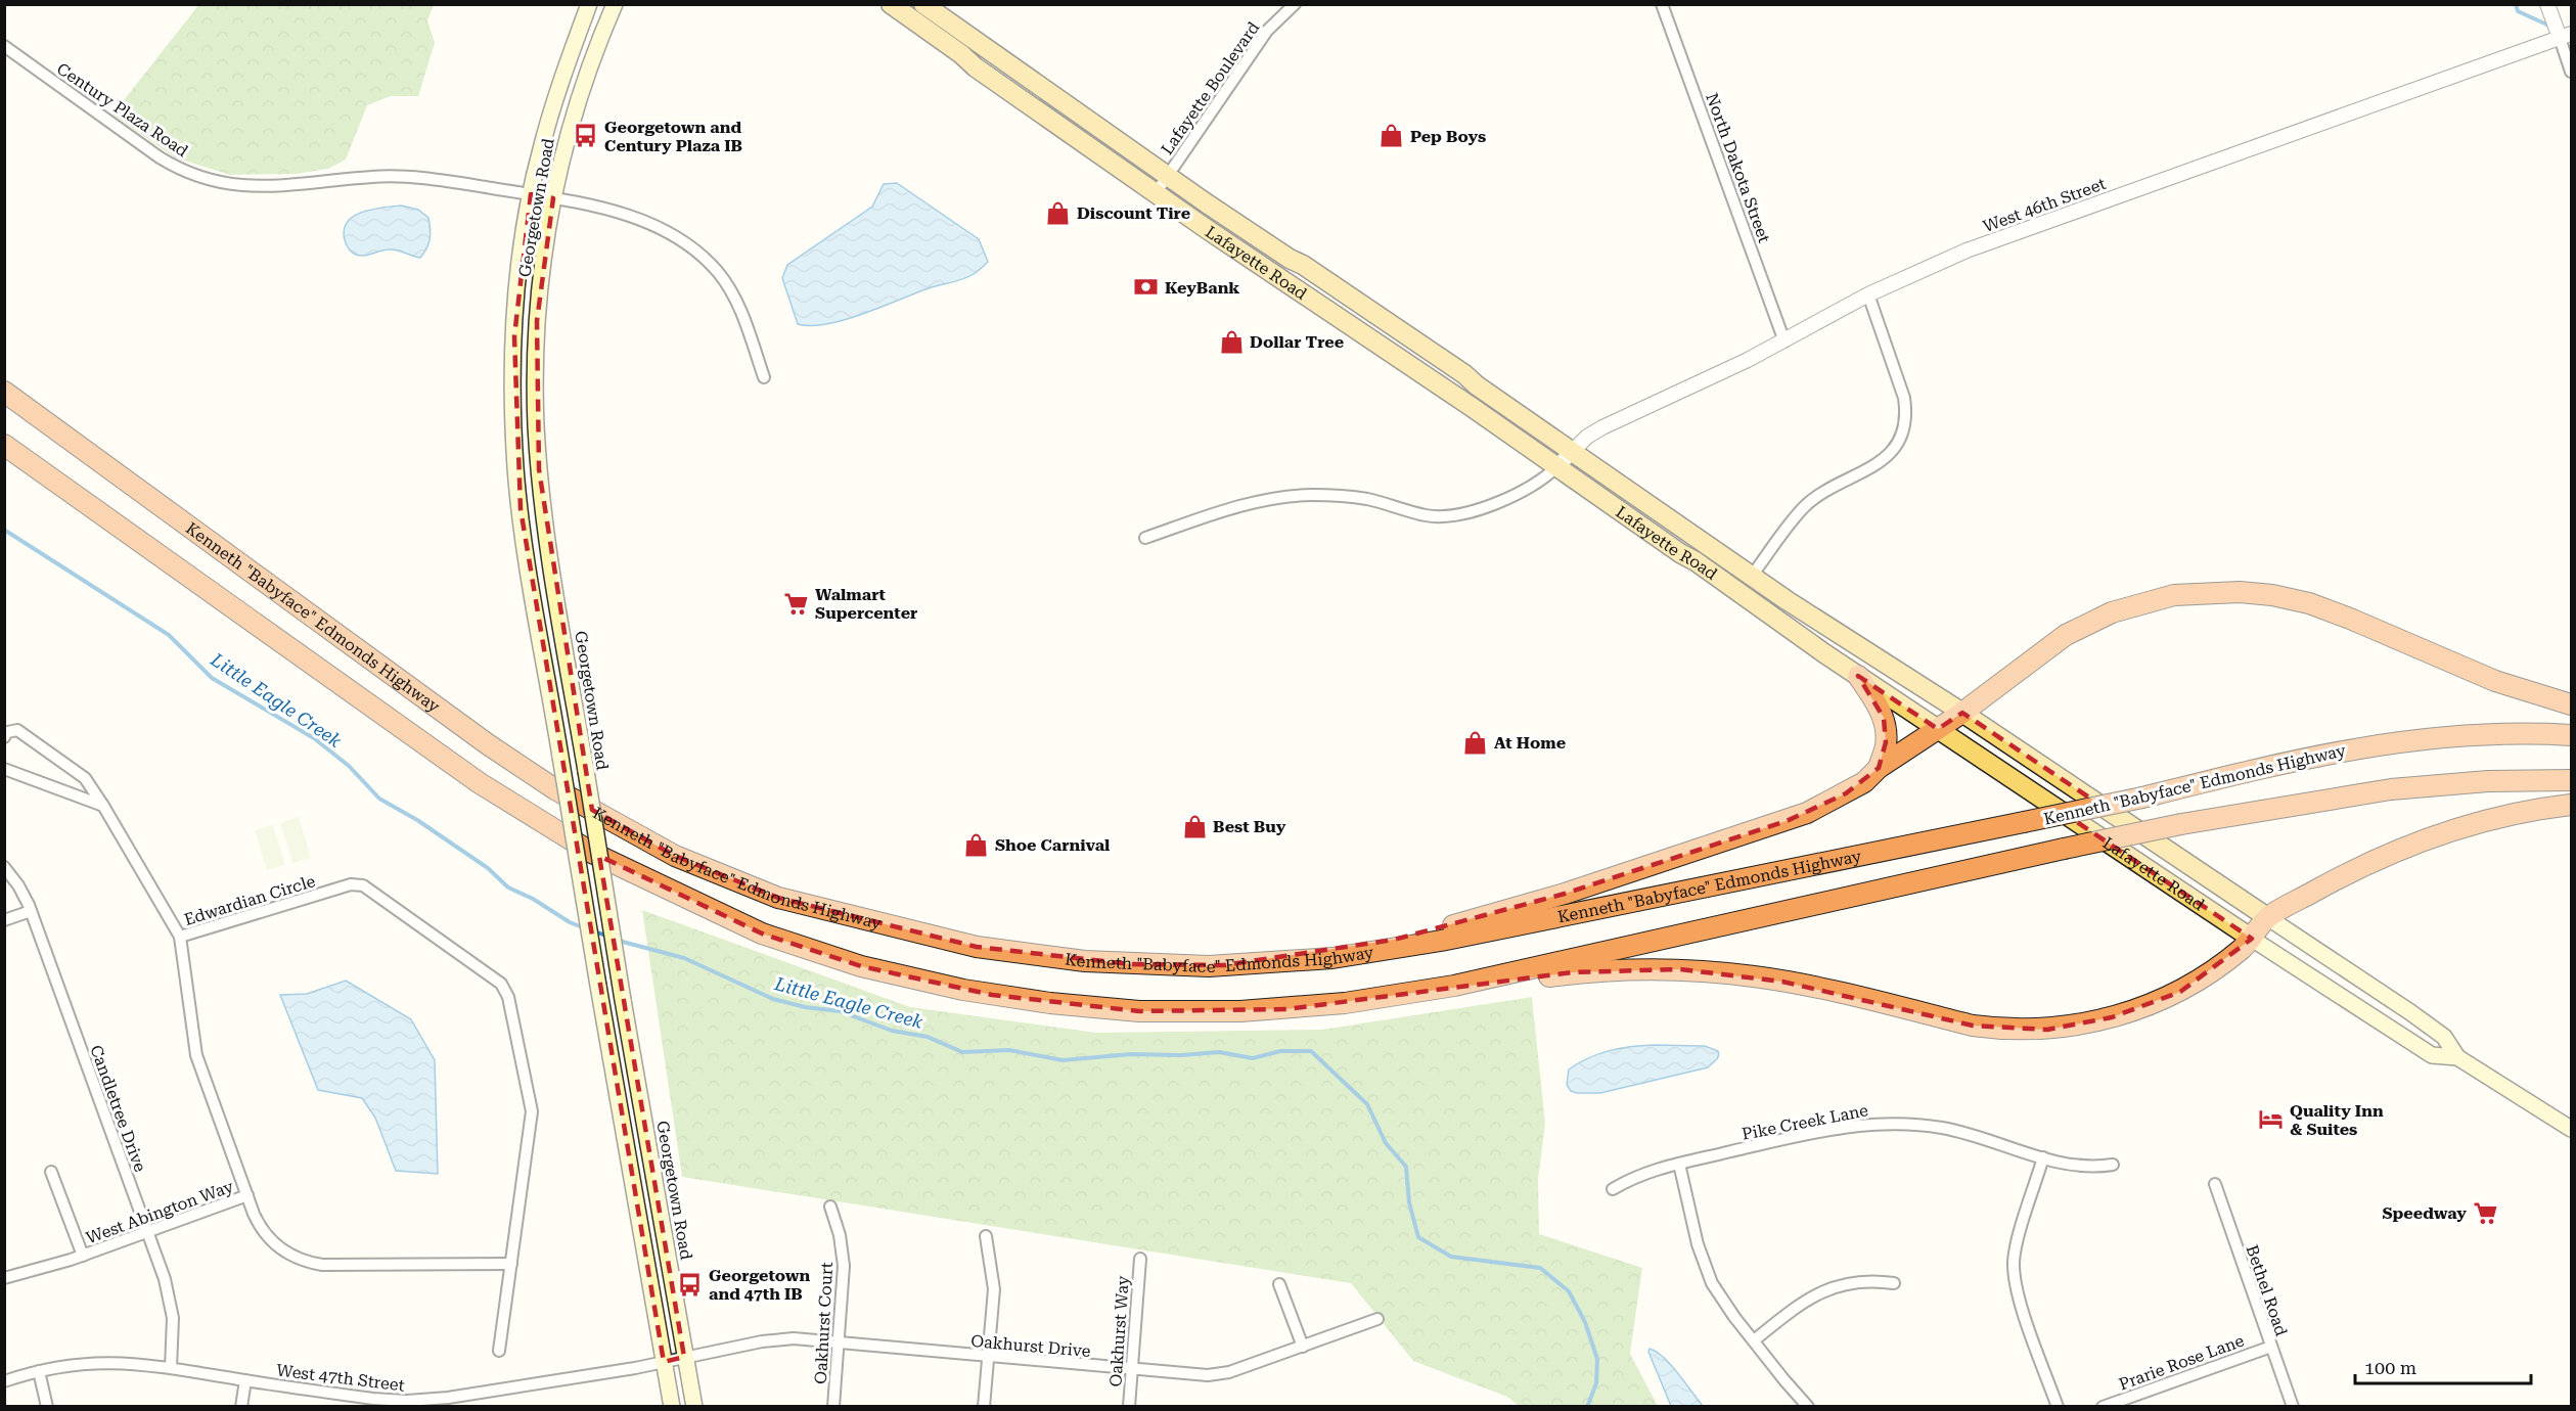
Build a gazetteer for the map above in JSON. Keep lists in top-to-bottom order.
{
  "streets": {
    "highway": ["Kenneth \"Babyface\" Edmonds Highway"],
    "main road": ["Georgetown Road", "Lafayette Road"],
    "street": [
      "Lafayette Boulevard",
      "Century Plaza Road",
      "North Dakota Street",
      "West 46th Street",
      "Edwardian Circle",
      "Candletree Drive",
      "Pike Creek Lane",
      "West Abington Way",
      "Bethel Road",
      "Oakhurst Court",
      "Oakhurst Way",
      "Oakhurst Drive",
      "Prarie Rose Lane",
      "West 47th Street"
    ]
  },
  "crossings": [
    ["Lafayette Boulevard", "Lafayette Road"],
    ["Century Plaza Road", "Georgetown Road"],
    ["North Dakota Street", "West 46th Street"],
    ["West 46th Street", "Lafayette Road"],
    ["Georgetown Road", "Oakhurst Drive"],
    ["Georgetown Road", "West 47th Street"],
    ["Edwardian Circle", "West Abington Way"],
    ["Candletree Drive", "West Abington Way"],
    ["Candletree Drive", "West 47th Street"],
    ["Bethel Road", "Prarie Rose Lane"],
    ["Oakhurst Court", "Oakhurst Drive"],
    ["Oakhurst Way", "Oakhurst Drive"],
    ["Oakhurst Drive", "West 47th Street"]
  ],
  "water": ["Little Eagle Creek"],
  "places": {
    "bus stop": ["Georgetown and Century Plaza IB", "Georgetown and 47th IB"],
    "shop": [
      "Pep Boys",
      "Discount Tire",
      "Dollar Tree",
      "At Home",
      "Best Buy",
      "Shoe Carnival"
    ],
    "bank": ["KeyBank"],
    "supermarket": ["Walmart Supercenter", "Speedway"],
    "hotel": ["Quality Inn & Suites"]
  },
  "scale_bar": "100 m"
}
